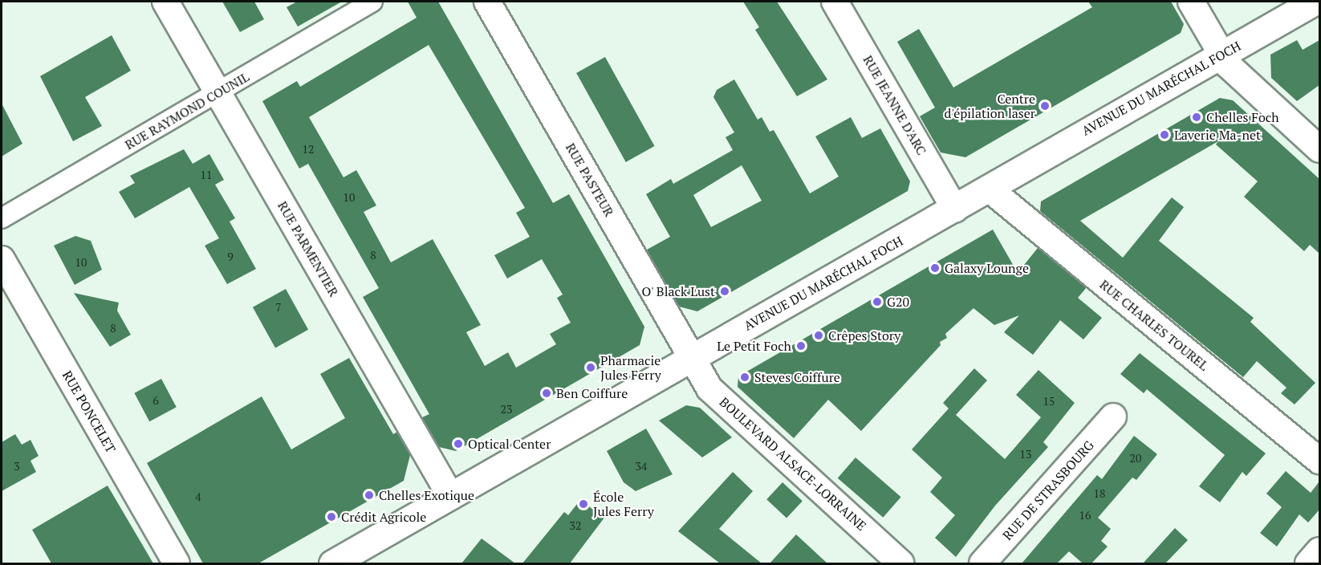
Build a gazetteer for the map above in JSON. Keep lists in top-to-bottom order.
{
  "streets": {
    "street": [
      "AVENUE DU MARÉCHAL FOCH",
      "RUE JEANNE D'ARC",
      "RUE RAYMOND COUNIL",
      "RUE PASTEUR",
      "RUE PARMENTIER",
      "RUE CHARLES TOUREL",
      "RUE PONCELET",
      "BOULEVARD ALSACE-LORRAINE",
      "RUE DE STRASBOURG"
    ]
  },
  "crossings": [
    ["AVENUE DU MARÉCHAL FOCH", "RUE JEANNE D'ARC"],
    ["AVENUE DU MARÉCHAL FOCH", "RUE PASTEUR"],
    ["AVENUE DU MARÉCHAL FOCH", "RUE PARMENTIER"],
    ["AVENUE DU MARÉCHAL FOCH", "RUE CHARLES TOUREL"],
    ["AVENUE DU MARÉCHAL FOCH", "BOULEVARD ALSACE-LORRAINE"],
    ["RUE RAYMOND COUNIL", "RUE PARMENTIER"],
    ["RUE PASTEUR", "BOULEVARD ALSACE-LORRAINE"]
  ],
  "places": [
    "Centre d'épilation laser",
    "Chelles Foch",
    "Laverie Ma-net",
    "Galaxy Lounge",
    "O' Black Lust",
    "G20",
    "Crêpes Story",
    "Le Petit Foch",
    "Pharmacie Jules Ferry",
    "Steves Coiffure",
    "Ben Coiffure",
    "Optical Center",
    "Chelles Exotique",
    "École Jules Ferry",
    "Crédit Agricole"
  ],
  "house_numbers": [
    "12",
    "11",
    "10",
    "8",
    "9",
    "10",
    "7",
    "8",
    "6",
    "15",
    "23",
    "13",
    "20",
    "3",
    "34",
    "18",
    "4",
    "16",
    "32"
  ]
}
